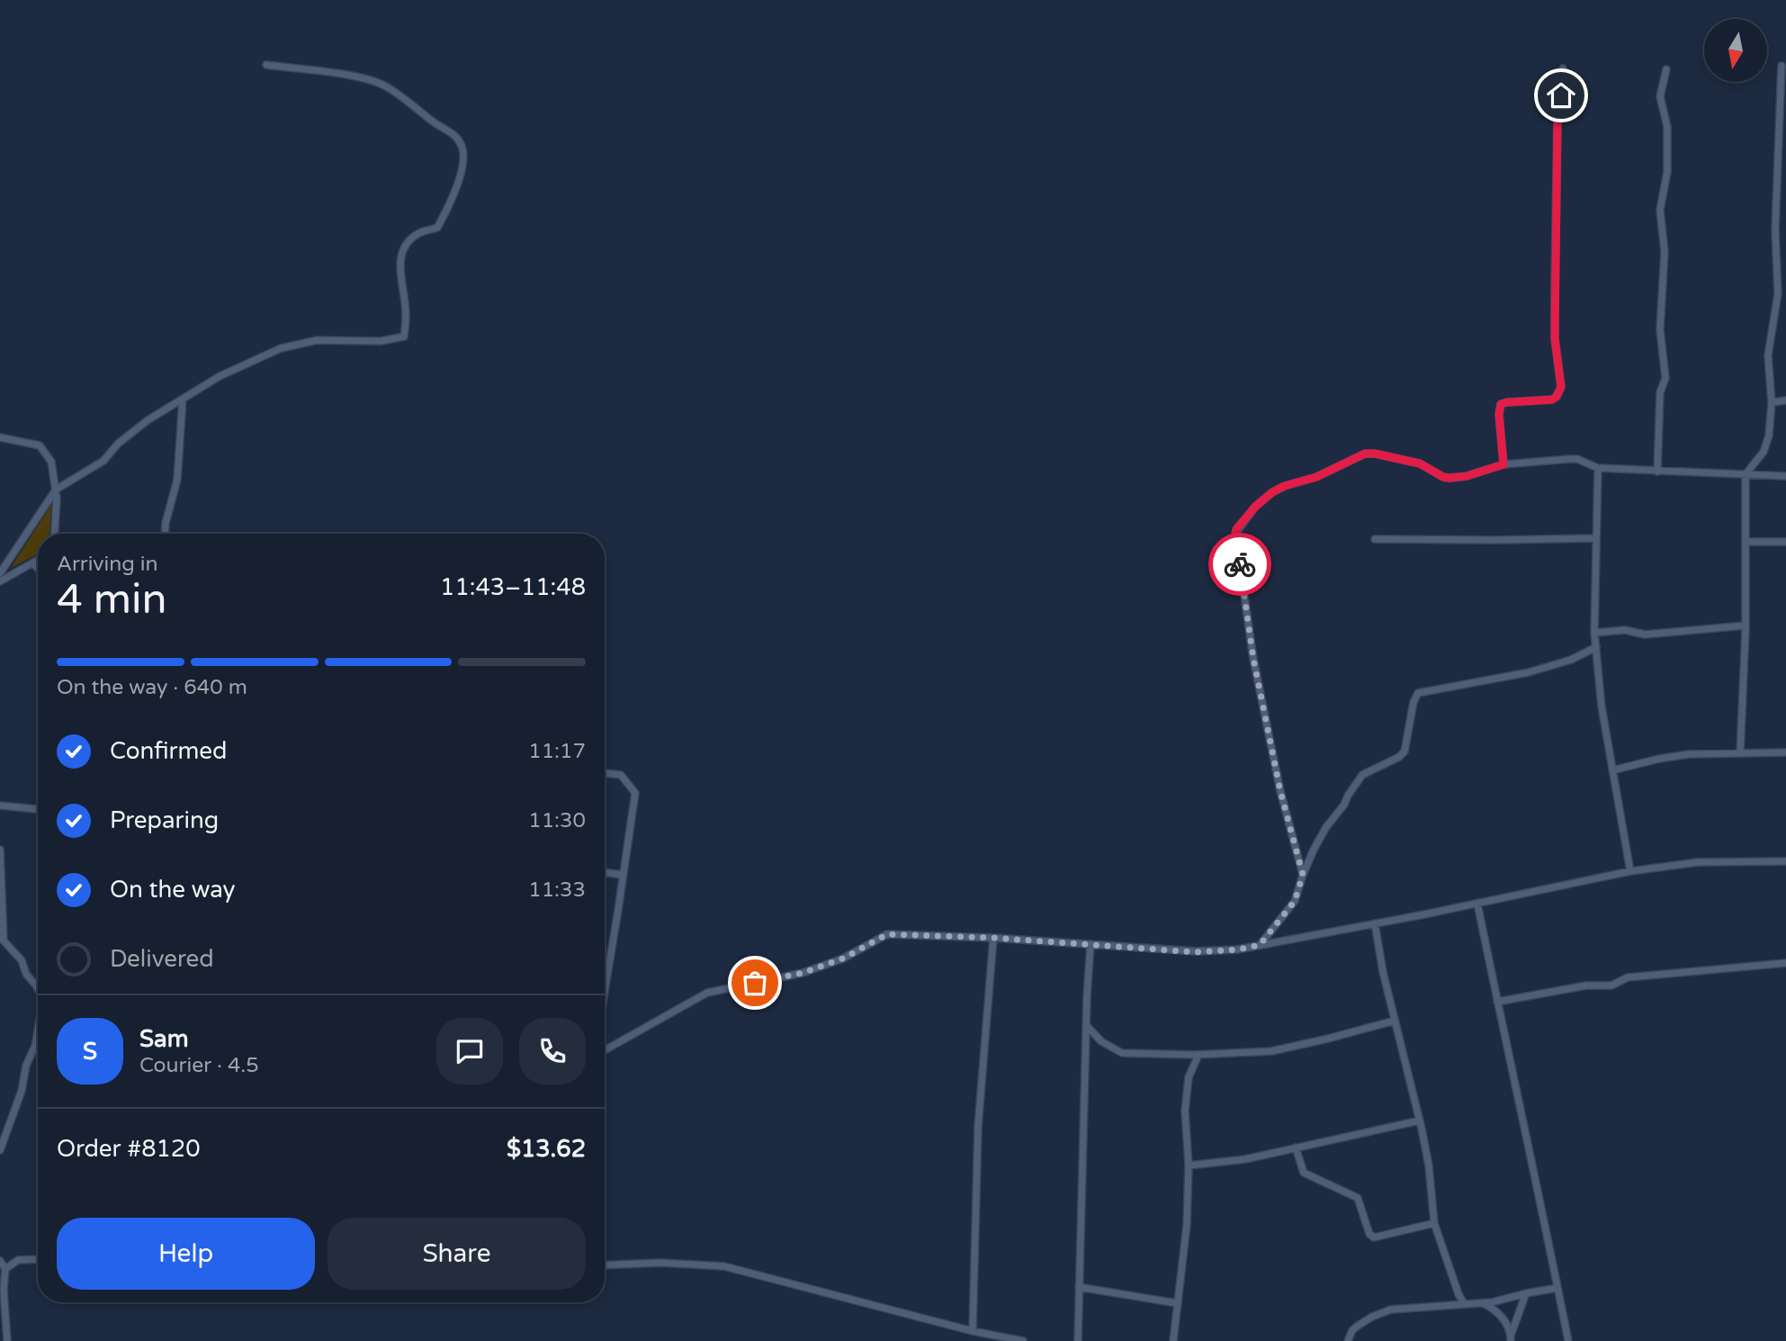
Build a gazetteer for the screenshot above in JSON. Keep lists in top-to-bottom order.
{
  "north": "bottom",
  "page": {
    "heading": ["4 min", "Arriving in", "11:43–11:48"],
    "panel": [
      "Sam",
      "Courier · 4.5",
      "Order #8120",
      "$13.62"
    ],
    "bar": "On the way · 640 m",
    "list": [
      ["Confirmed", "11:17"],
      ["Preparing", "11:30"],
      ["On the way", "11:33"],
      "Delivered"
    ],
    "round": "S",
    "buttons": ["Help", "Share"]
  }
}
